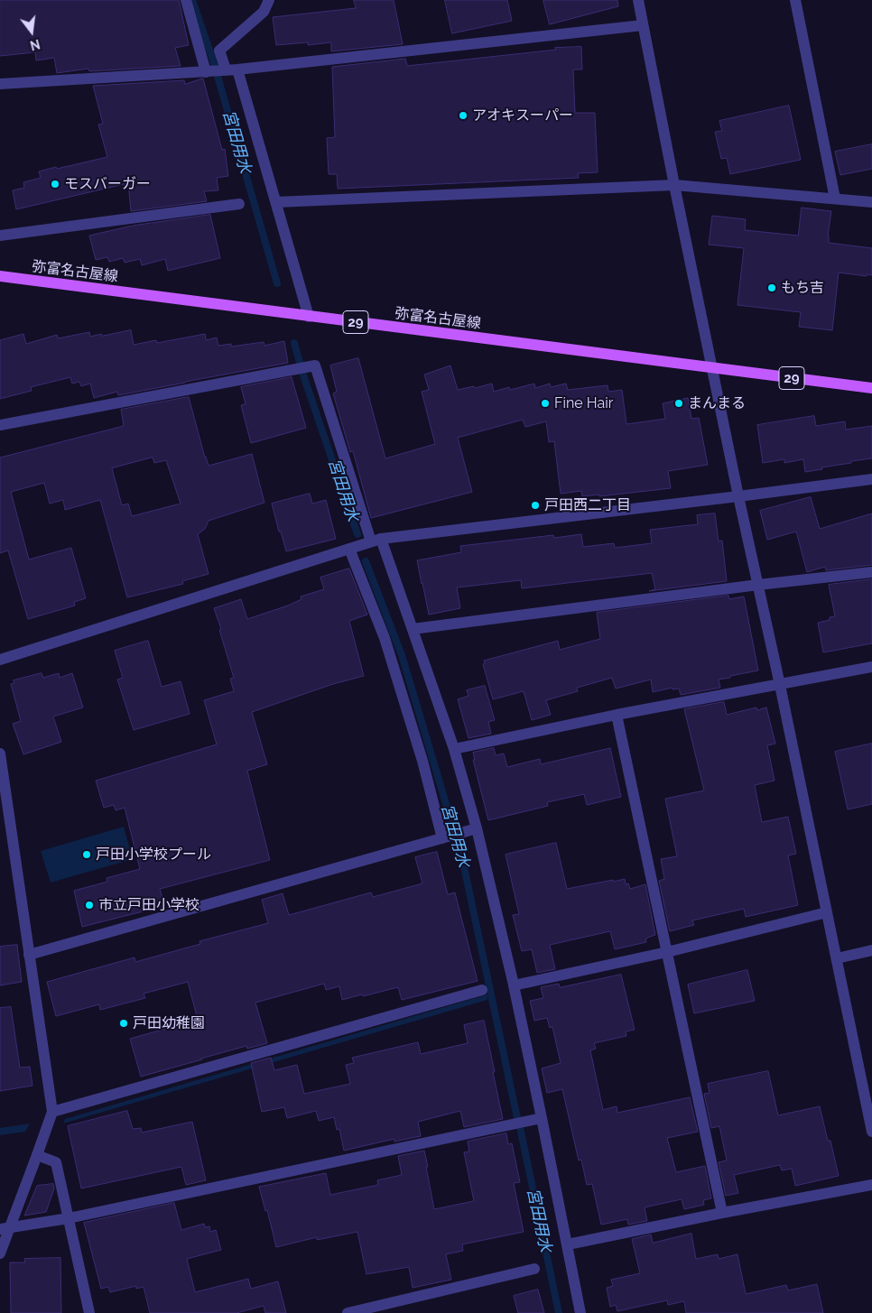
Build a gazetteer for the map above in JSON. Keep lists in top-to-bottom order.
{
  "streets": {
    "main road": ["弥富名古屋線", "29"]
  },
  "water": ["宮田用水"],
  "places": [
    "アオキスーパー",
    "モスバーガー",
    "もち吉",
    "Fine Hair",
    "まんまる",
    "戸田西二丁目",
    "戸田小学校プール",
    "市立戸田小学校",
    "戸田幼稚園"
  ],
  "north": "bottom"
}
